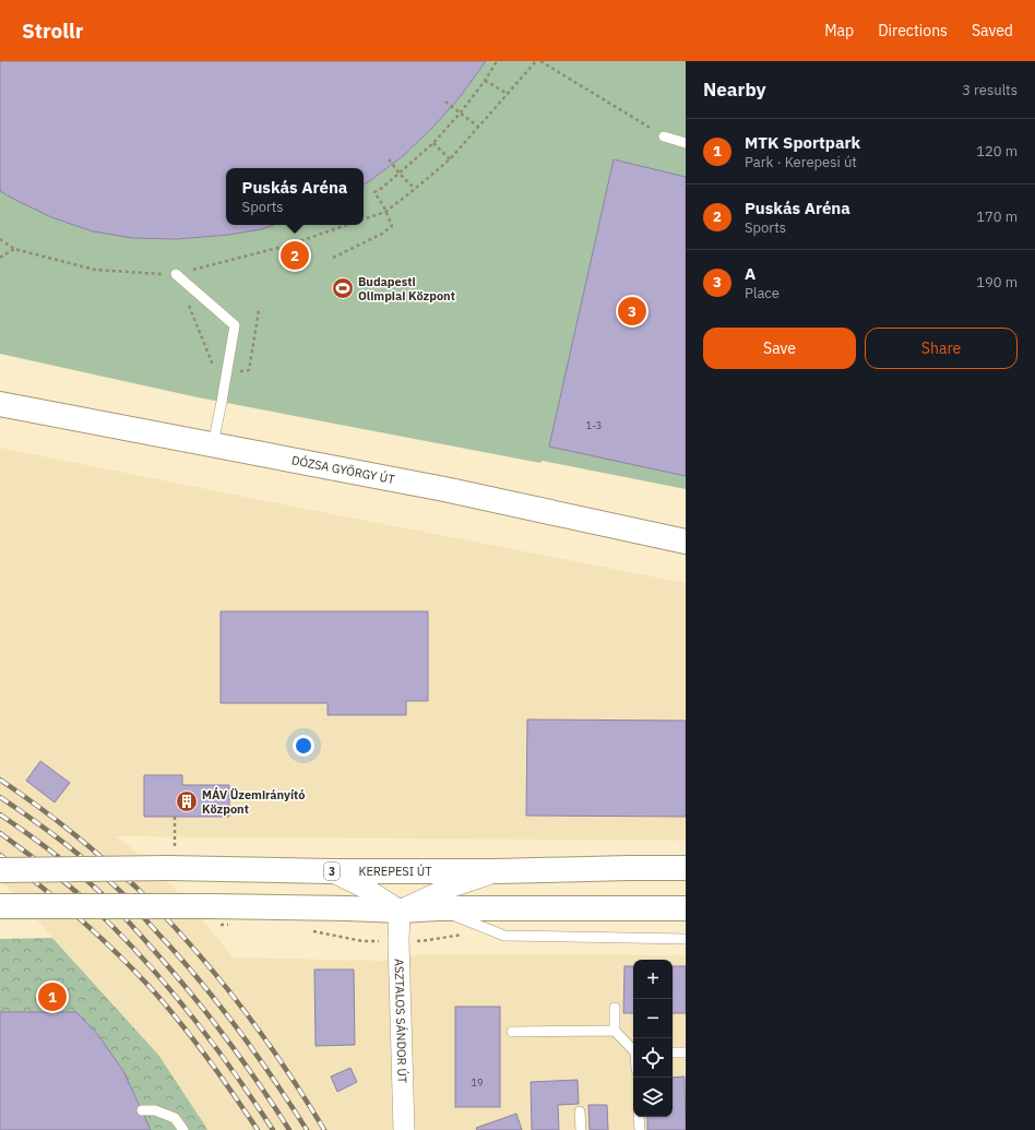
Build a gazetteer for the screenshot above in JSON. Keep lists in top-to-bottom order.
{
  "streets": {
    "main road": ["DÓZSA GYÖRGY ÚT", "3", "KEREPESI ÚT"],
    "street": ["ASZTALOS SÁNDOR ÚT"]
  },
  "places": {
    "sports": ["Budapesti Olimpiai Központ"],
    "building": ["MÁV Üzemirányító Központ"]
  },
  "house_numbers": ["1-3", "19"],
  "page": {
    "header": "Strollr",
    "nav": ["Map", "Directions", "Saved"],
    "heading": ["Nearby", "3 results"],
    "list": [
      {
        "mark": "1",
        "name": "MTK Sportpark",
        "note": "Park · Kerepesi út",
        "value": "120 m"
      },
      {
        "mark": "2",
        "name": "Puskás Aréna",
        "note": "Sports",
        "value": "170 m"
      },
      {
        "mark": "3",
        "name": "A",
        "note": "Place",
        "value": "190 m"
      }
    ],
    "popup": ["Puskás Aréna", "Sports"],
    "pins": ["2", "3", "1"],
    "buttons": ["Save", "Share"],
    "map_buttons": ["+", "−"]
  }
}
